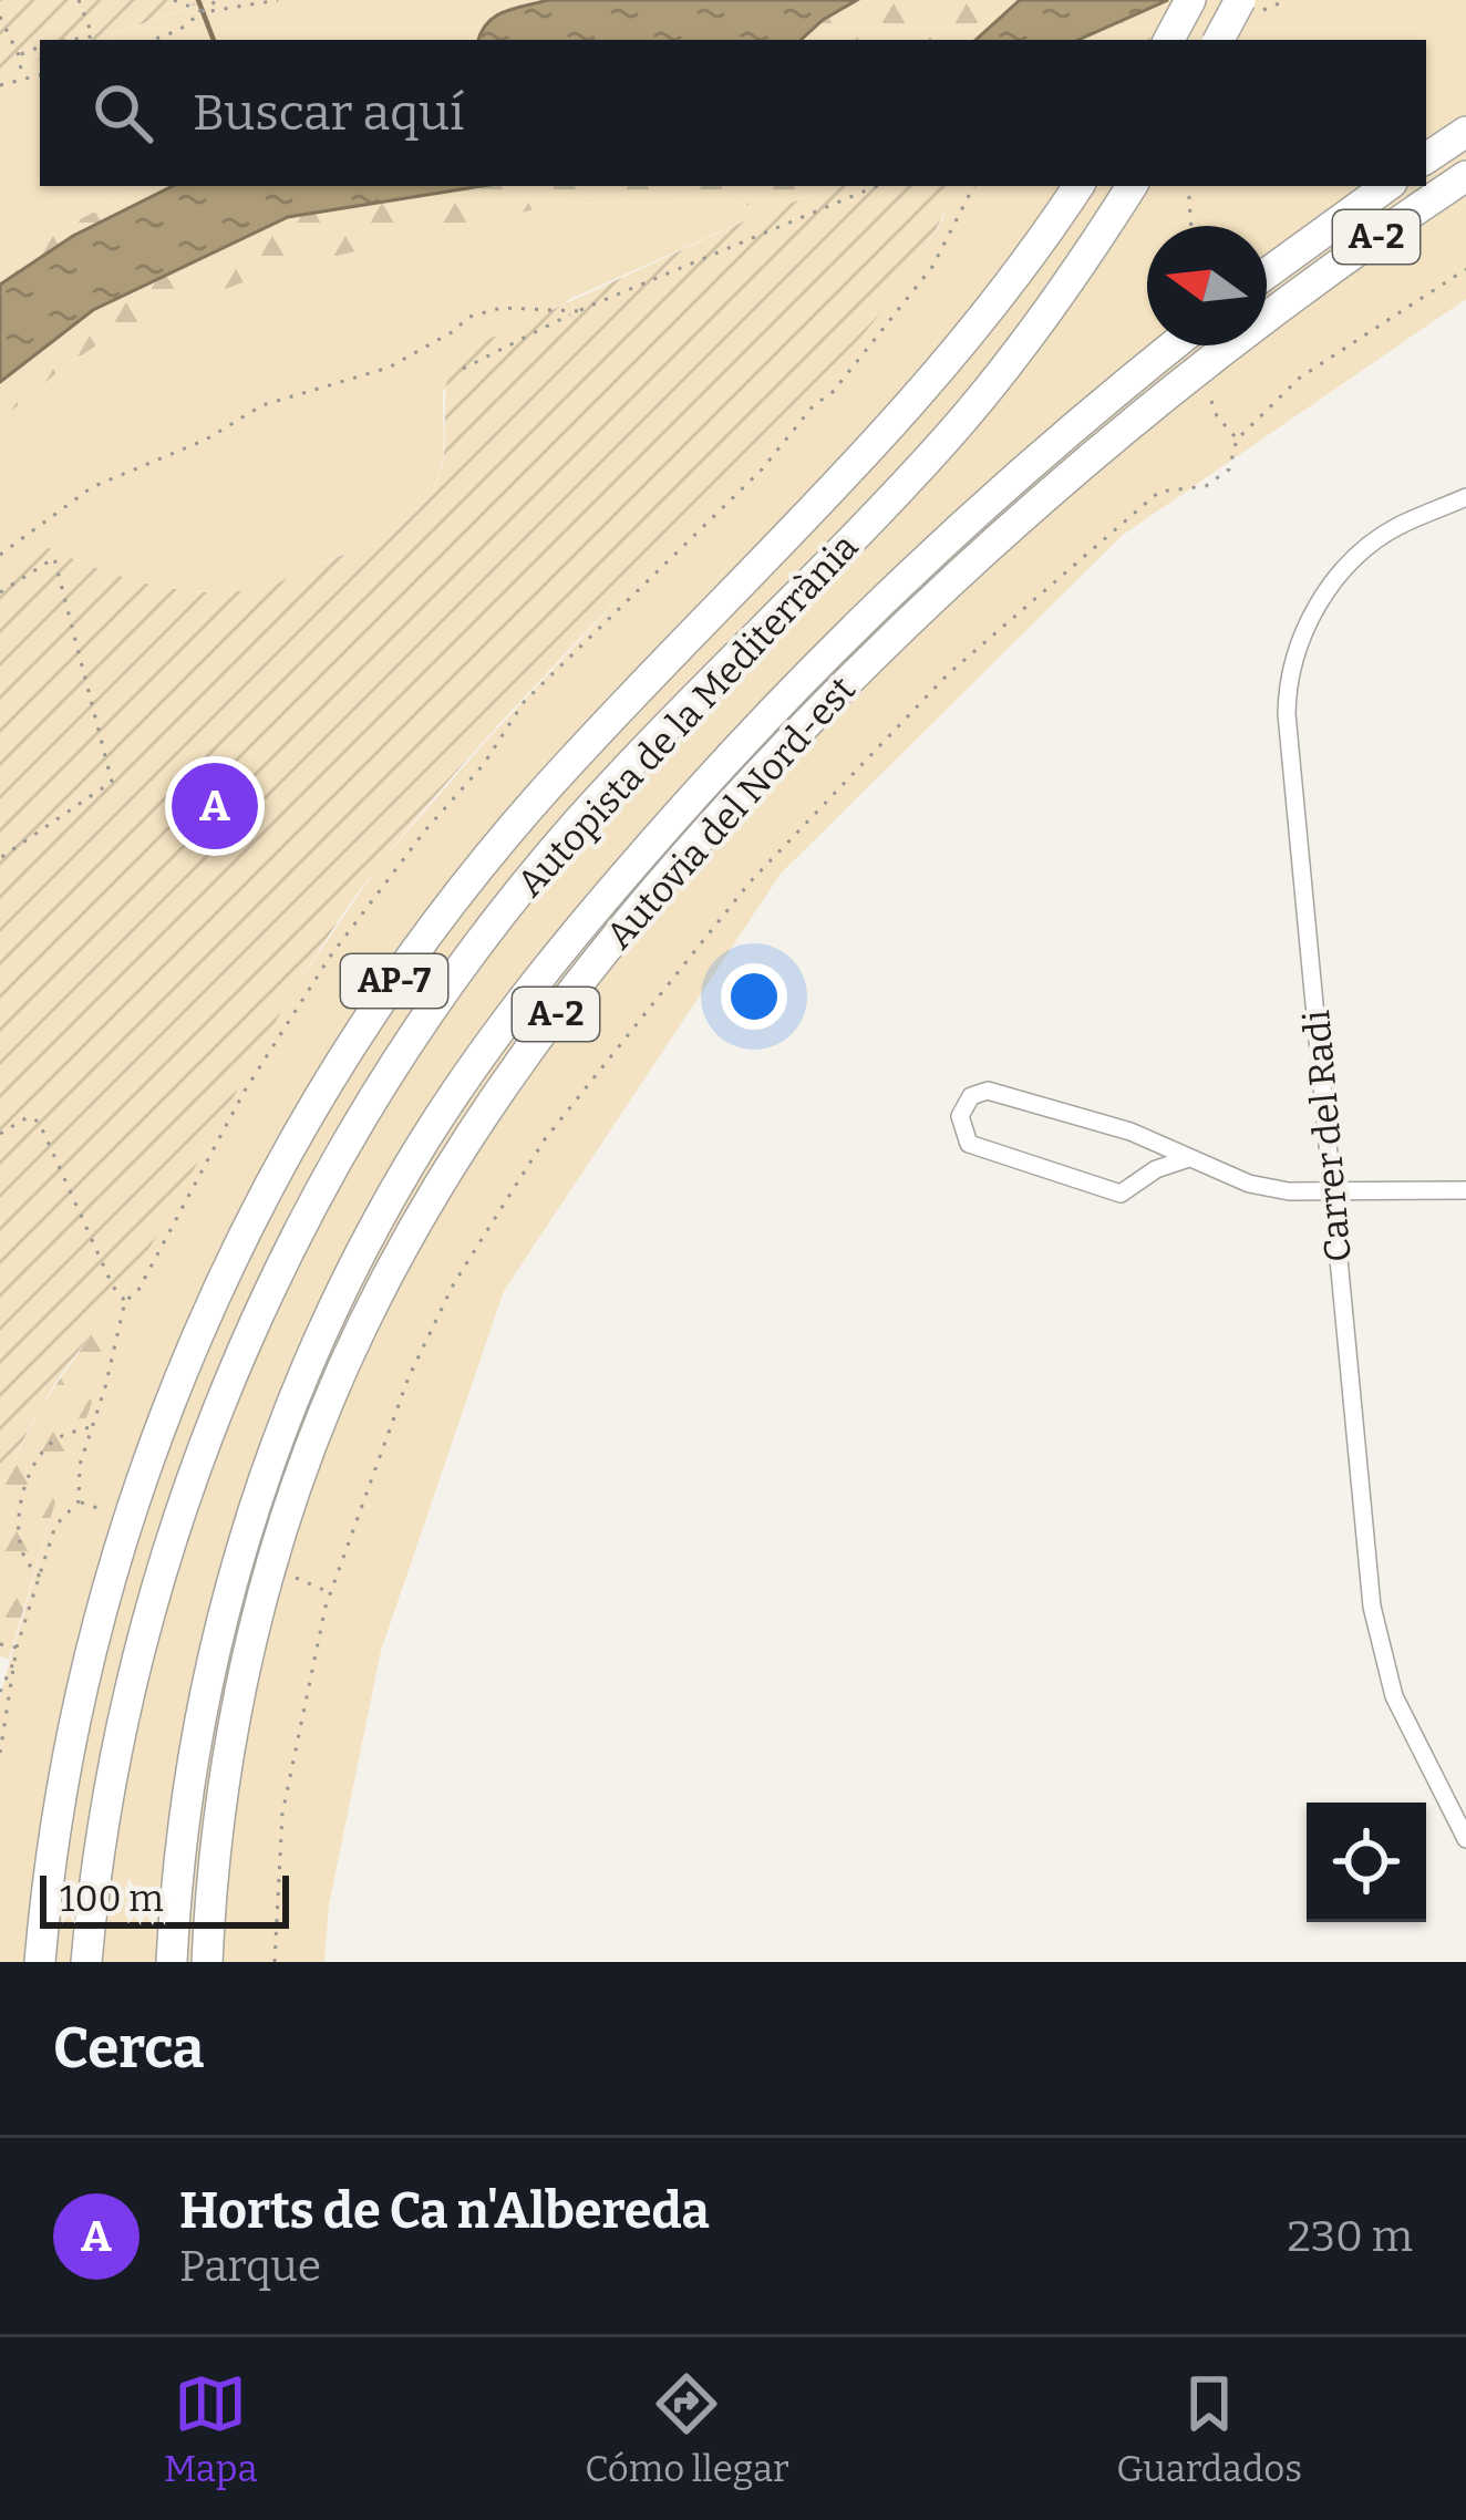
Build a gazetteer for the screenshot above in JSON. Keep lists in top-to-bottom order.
{
  "streets": {
    "highway": [
      "A-2",
      "Autopista de la Mediterrània",
      "Autovia del Nord-est",
      "AP-7"
    ],
    "street": ["Carrer del Radi"]
  },
  "scale_bar": "100 m",
  "north": "left",
  "page": {
    "search": "Buscar aquí",
    "pins": "A",
    "scale": "100 m",
    "heading": "Cerca",
    "list": [
      {
        "mark": "A",
        "name": "Horts de Ca n'Albereda",
        "note": "Parque",
        "value": "230 m"
      }
    ],
    "nav": ["Mapa", "Cómo llegar", "Guardados"]
  }
}
